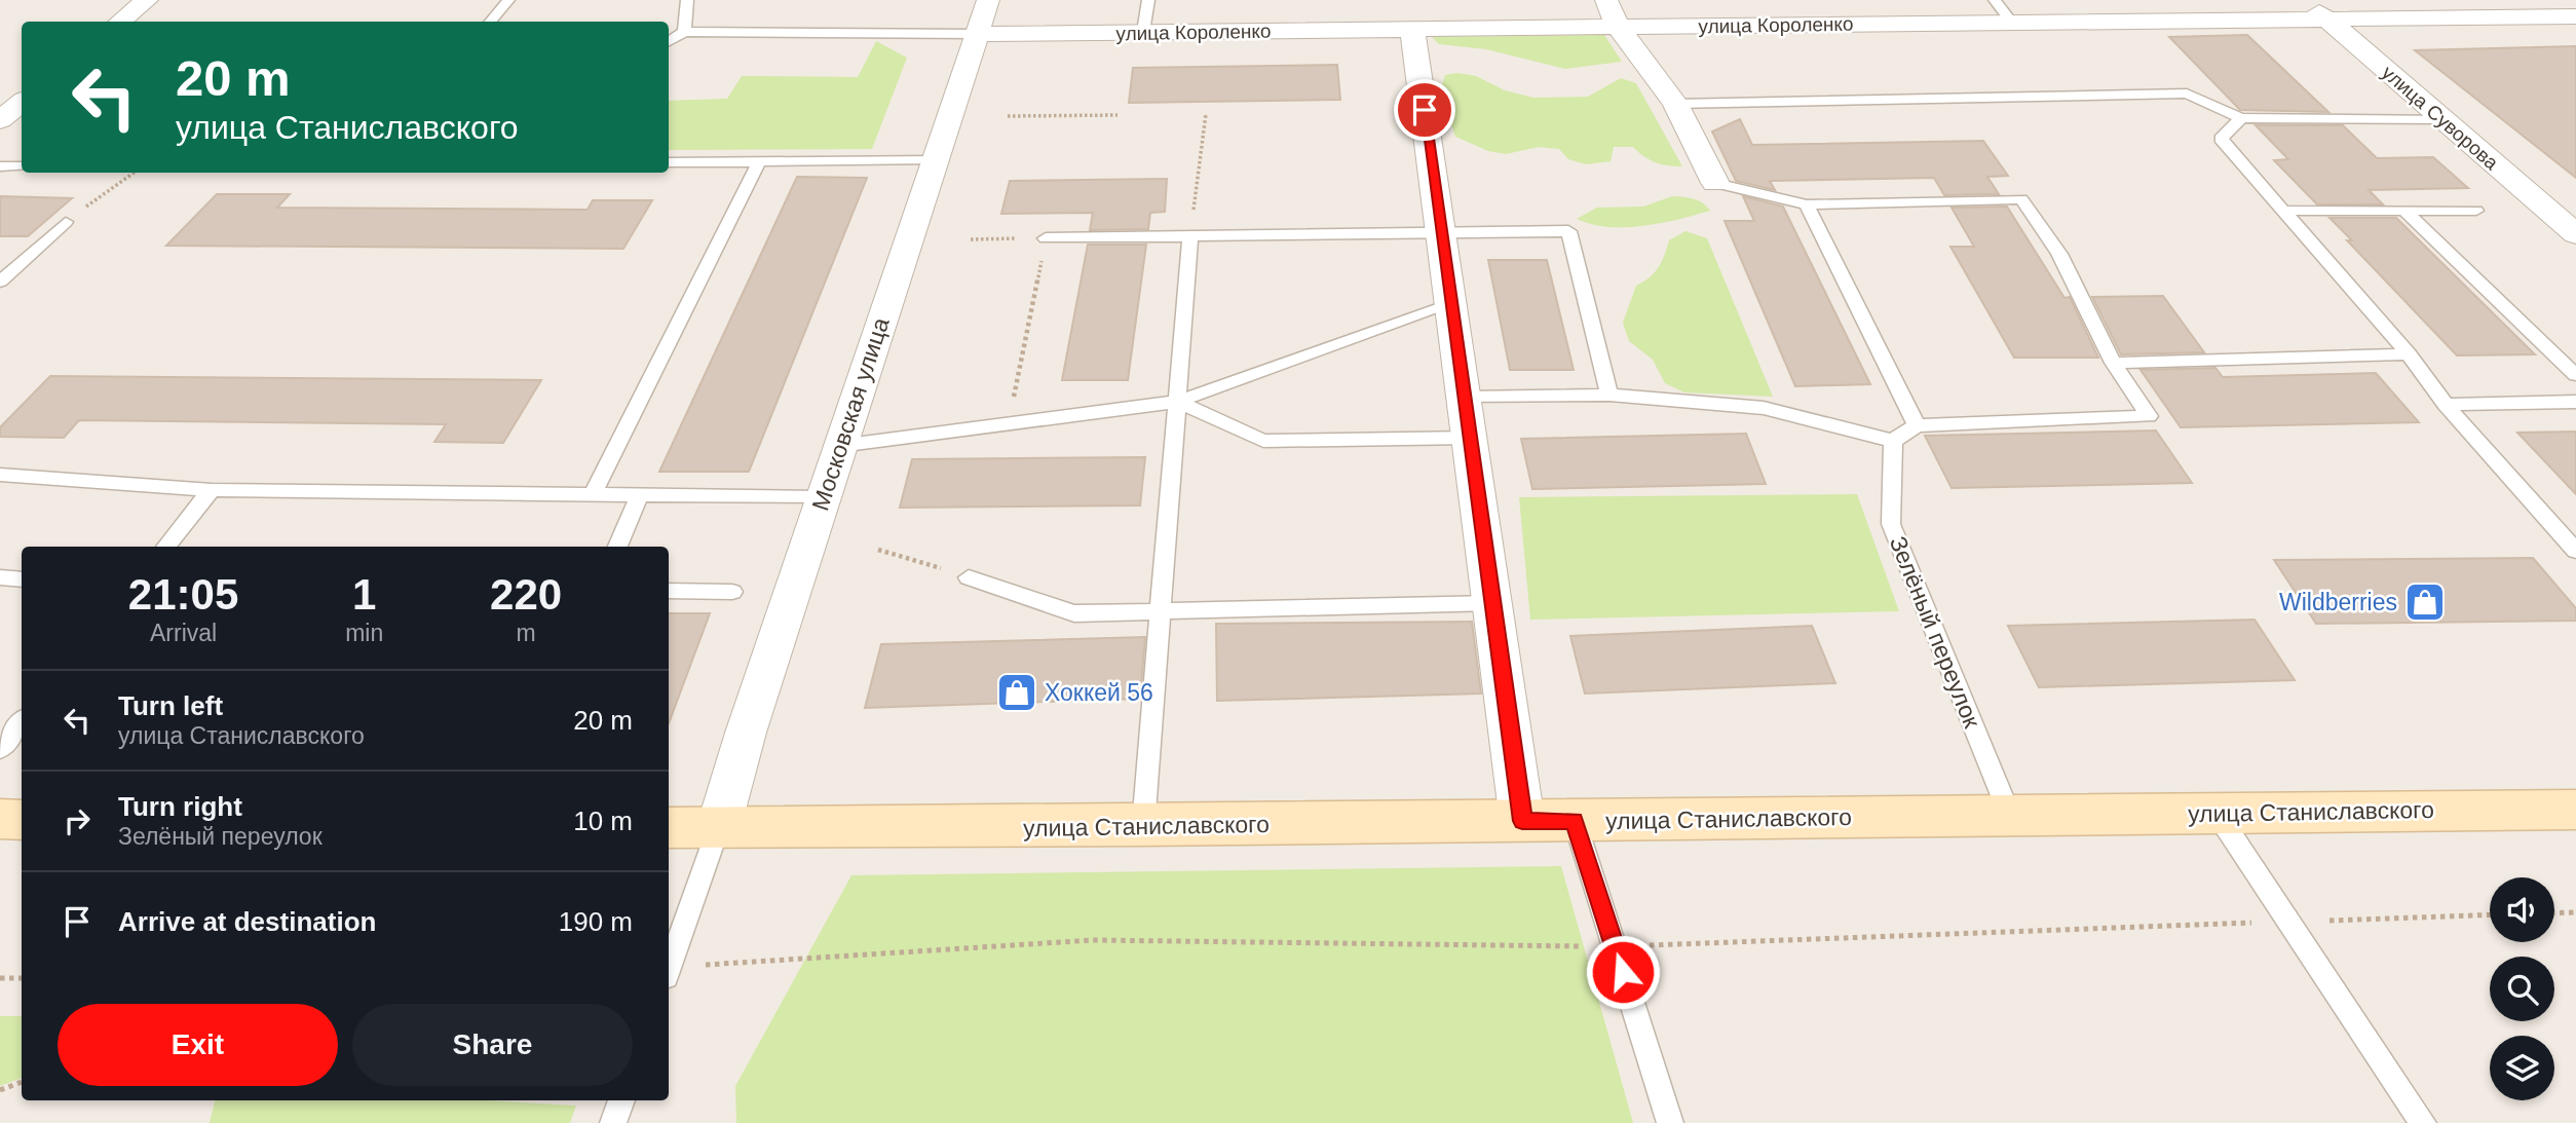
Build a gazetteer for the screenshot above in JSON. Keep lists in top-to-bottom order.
{
  "streets": {
    "main road": ["улица Станиславского"],
    "street": ["улица Короленко", "улица Суворова", "Московская улица"],
    "lane": ["Зелёный переулок"]
  },
  "crossings": [
    ["улица Короленко", "улица Суворова"],
    ["улица Короленко", "Московская улица"],
    ["Московская улица", "улица Станиславского"],
    ["Зелёный переулок", "улица Станиславского"]
  ],
  "places": {
    "shop": ["Wildberries", "Хоккей 56"]
  },
  "page": {
    "turn": ["20 m", "улица Станиславского"],
    "eta": [
      "21:05",
      "Arrival",
      "1",
      "min",
      "220",
      "m"
    ],
    "list": [
      {
        "name": "Turn left",
        "note": "улица Станиславского",
        "value": "20 m"
      },
      {
        "name": "Turn right",
        "note": "Зелёный переулок",
        "value": "10 m"
      },
      {
        "name": "Arrive at destination",
        "value": "190 m"
      }
    ],
    "buttons": ["Exit", "Share"]
  }
}
